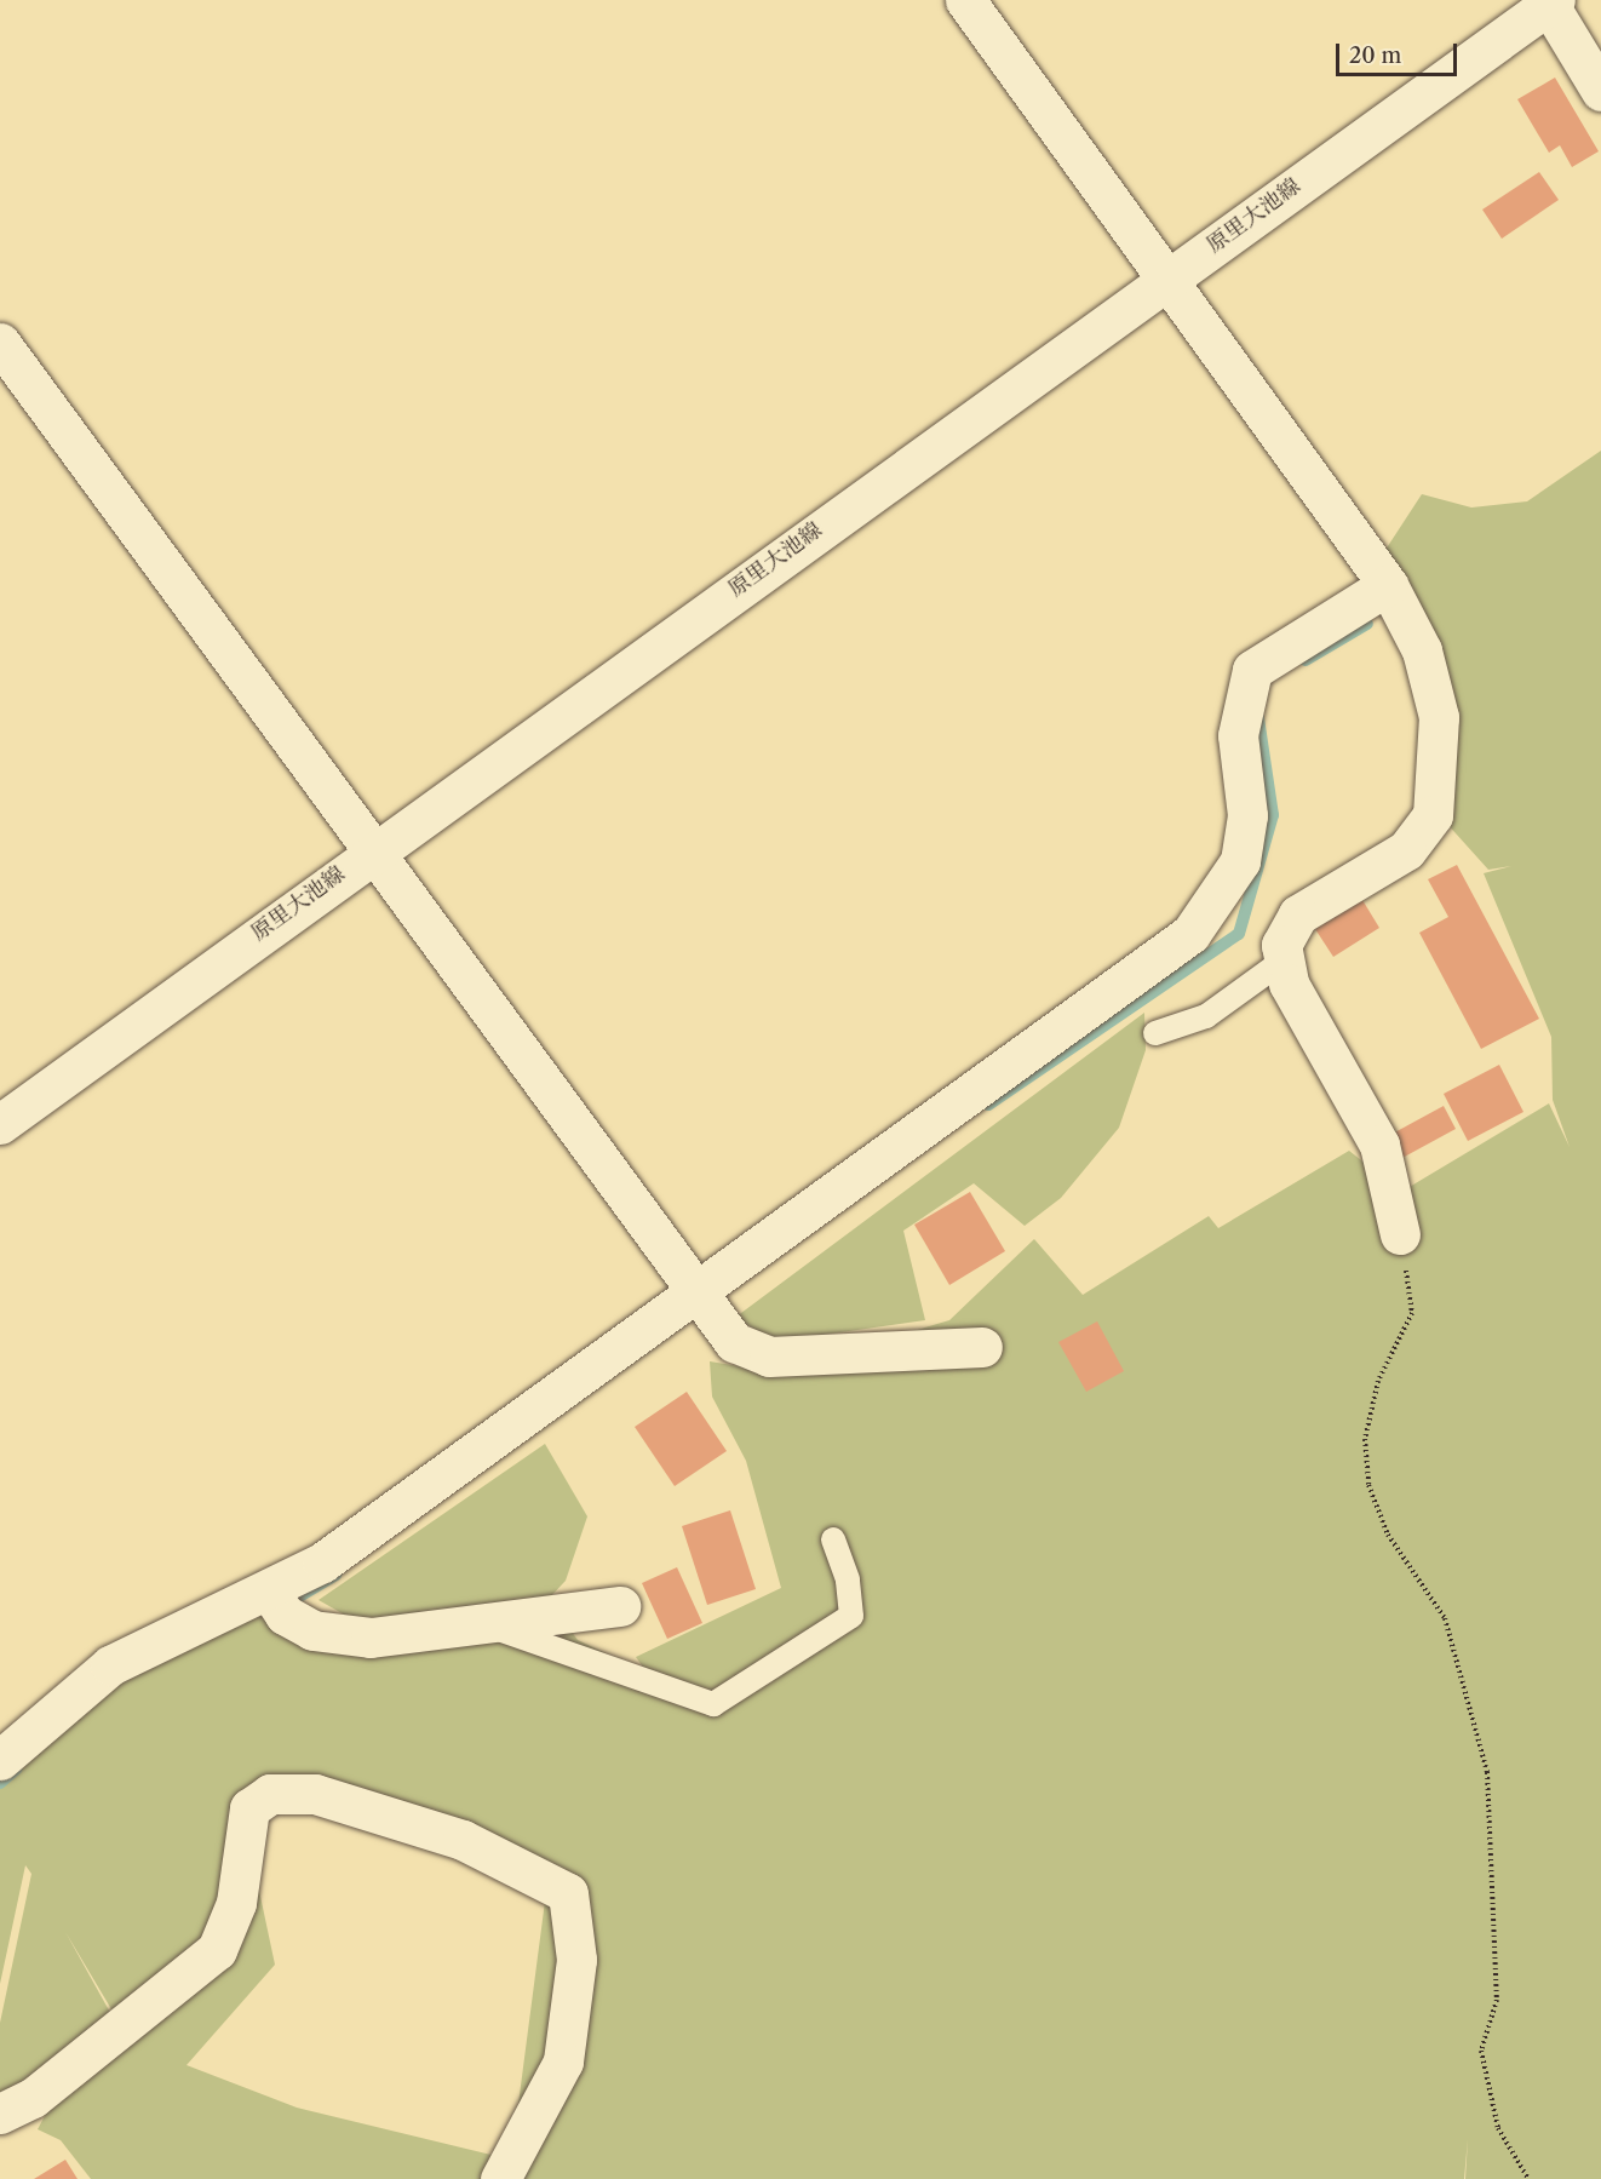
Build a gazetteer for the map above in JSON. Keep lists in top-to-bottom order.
{
  "streets": {
    "street": ["原里大池線"]
  },
  "scale_bar": "20 m"
}
